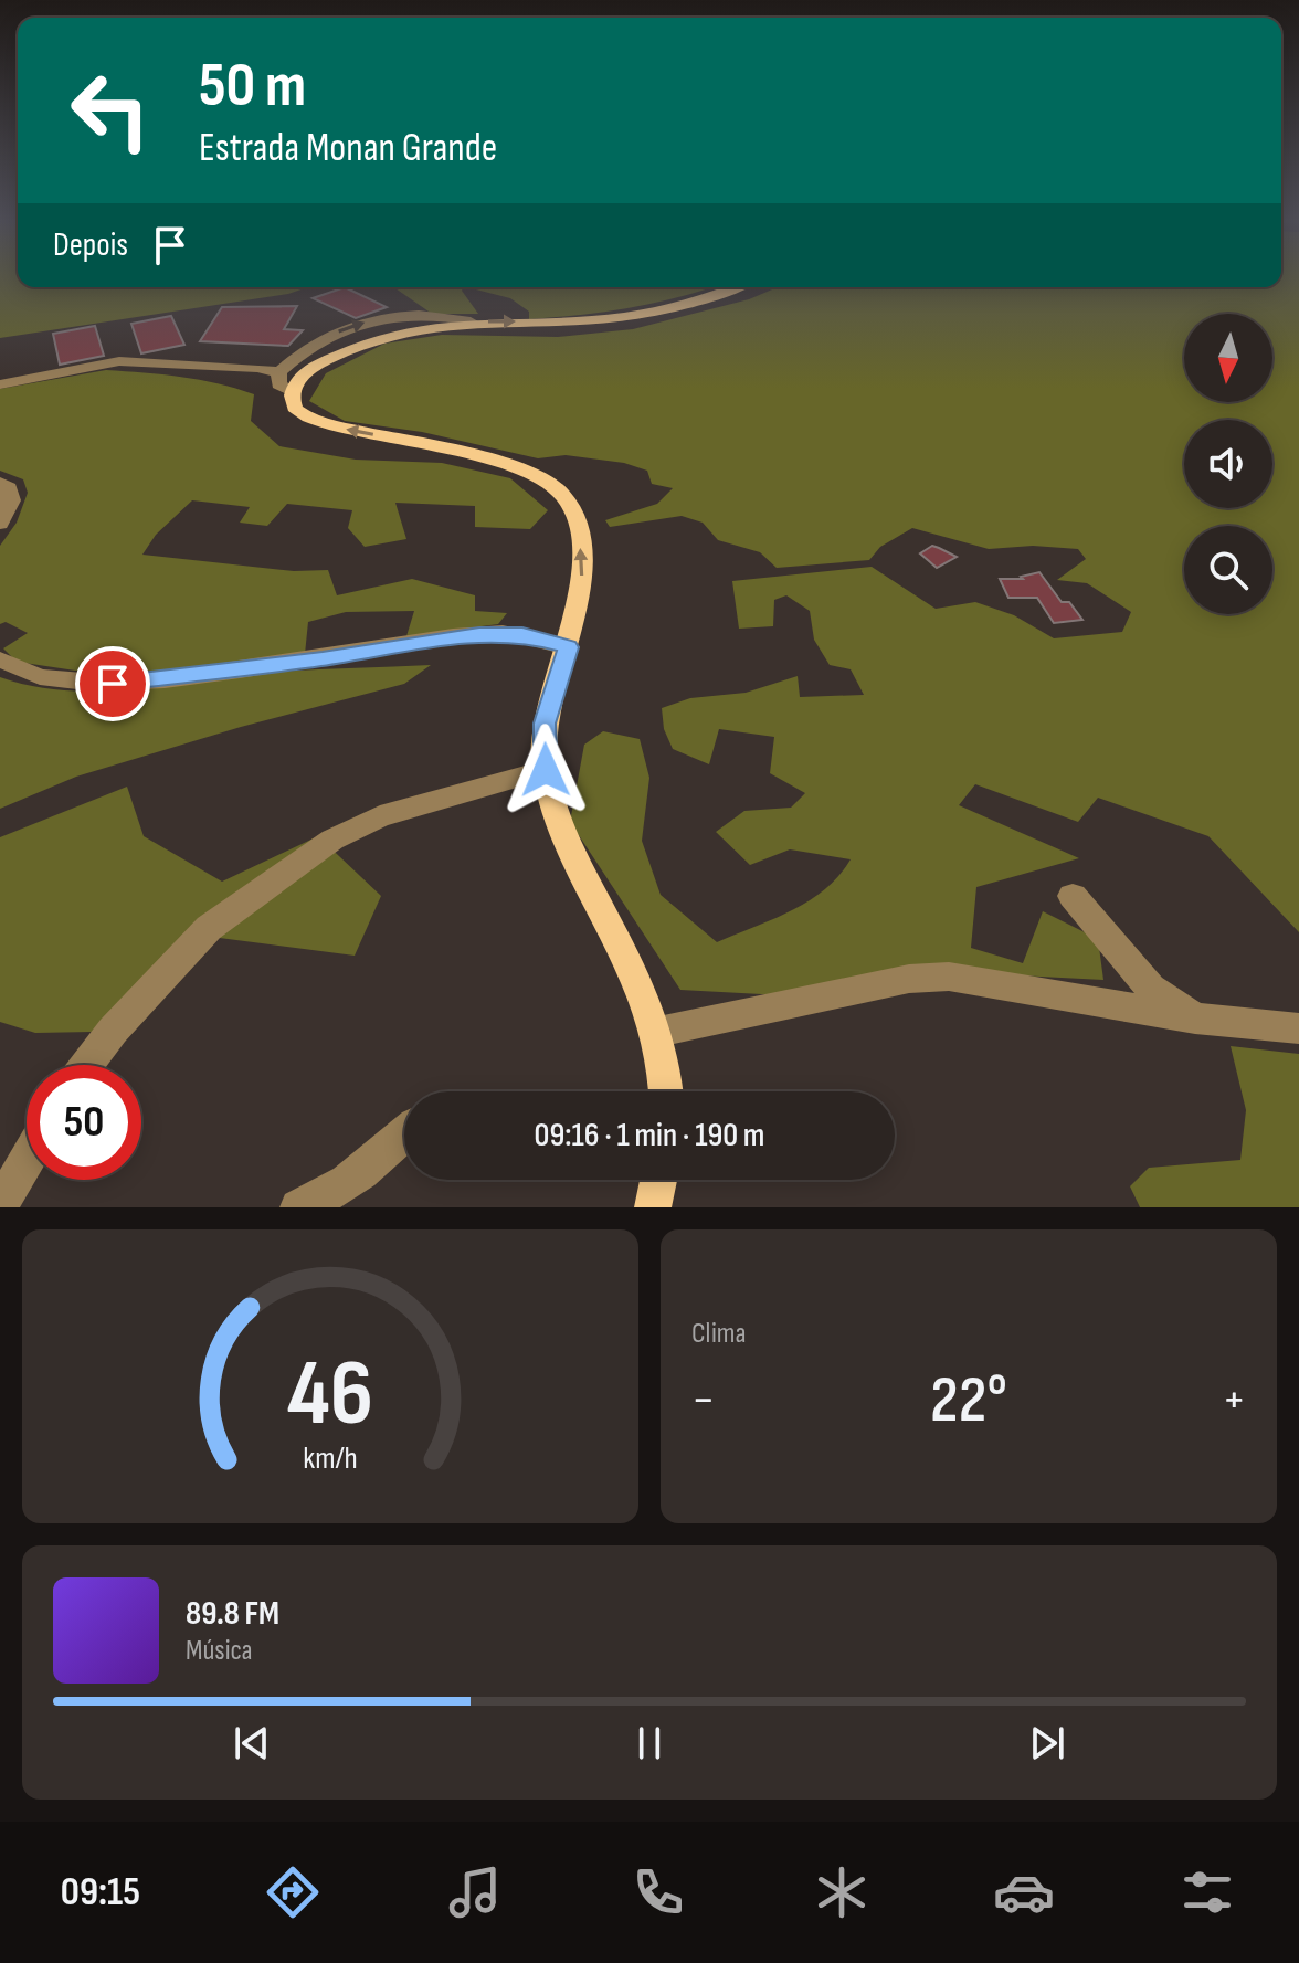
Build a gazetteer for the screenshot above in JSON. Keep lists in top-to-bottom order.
{
  "north": "bottom",
  "page": {
    "turn": ["50 m", "Estrada Monan Grande"],
    "then": "Depois",
    "limit": "50",
    "trip": "09:16 · 1 min · 190 m",
    "tile": "Clima",
    "heat": ["−", "22°", "+"],
    "song": ["89.8 FM", "Música"],
    "tabs": "09:15",
    "gauge": ["46", "km/h"]
  }
}
